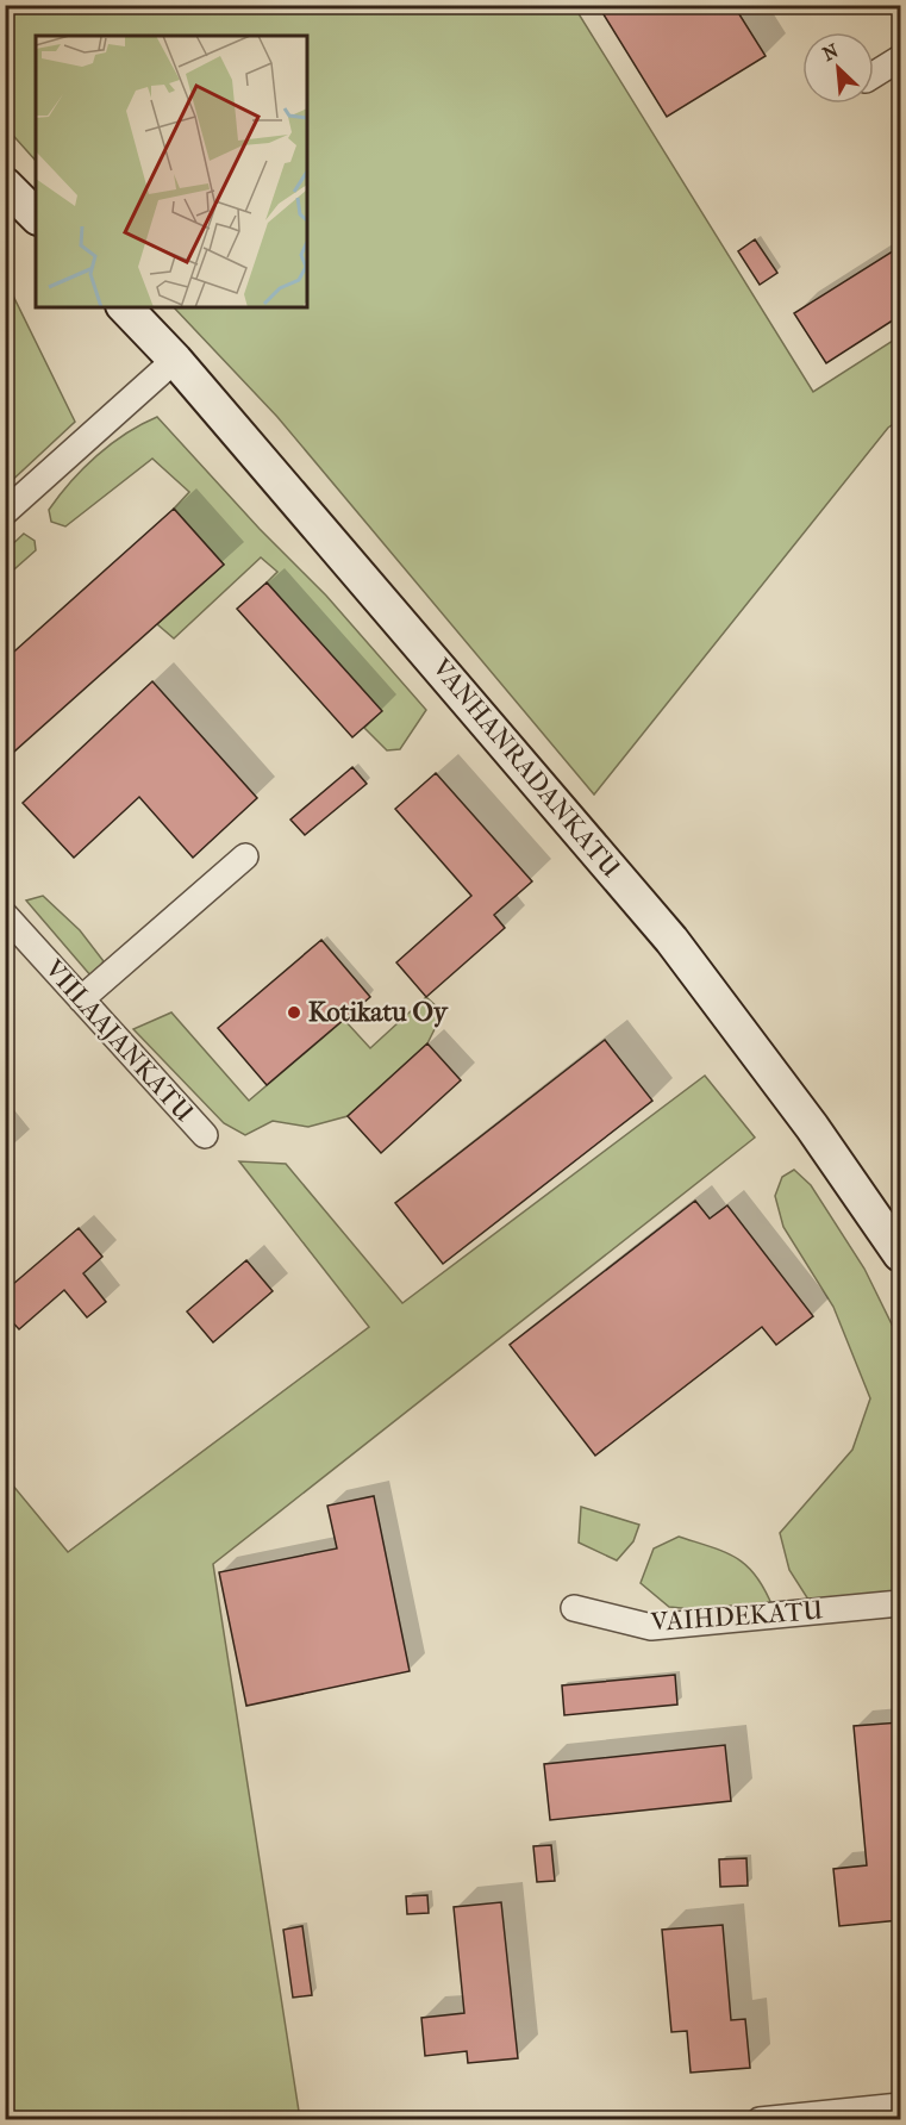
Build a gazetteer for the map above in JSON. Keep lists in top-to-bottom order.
{
  "streets": {
    "street": ["VANHANRADANKATU", "VIILAAJANKATU", "VAIHDEKATU"]
  },
  "places": ["Kotikatu Oy"],
  "north": "top left"
}
